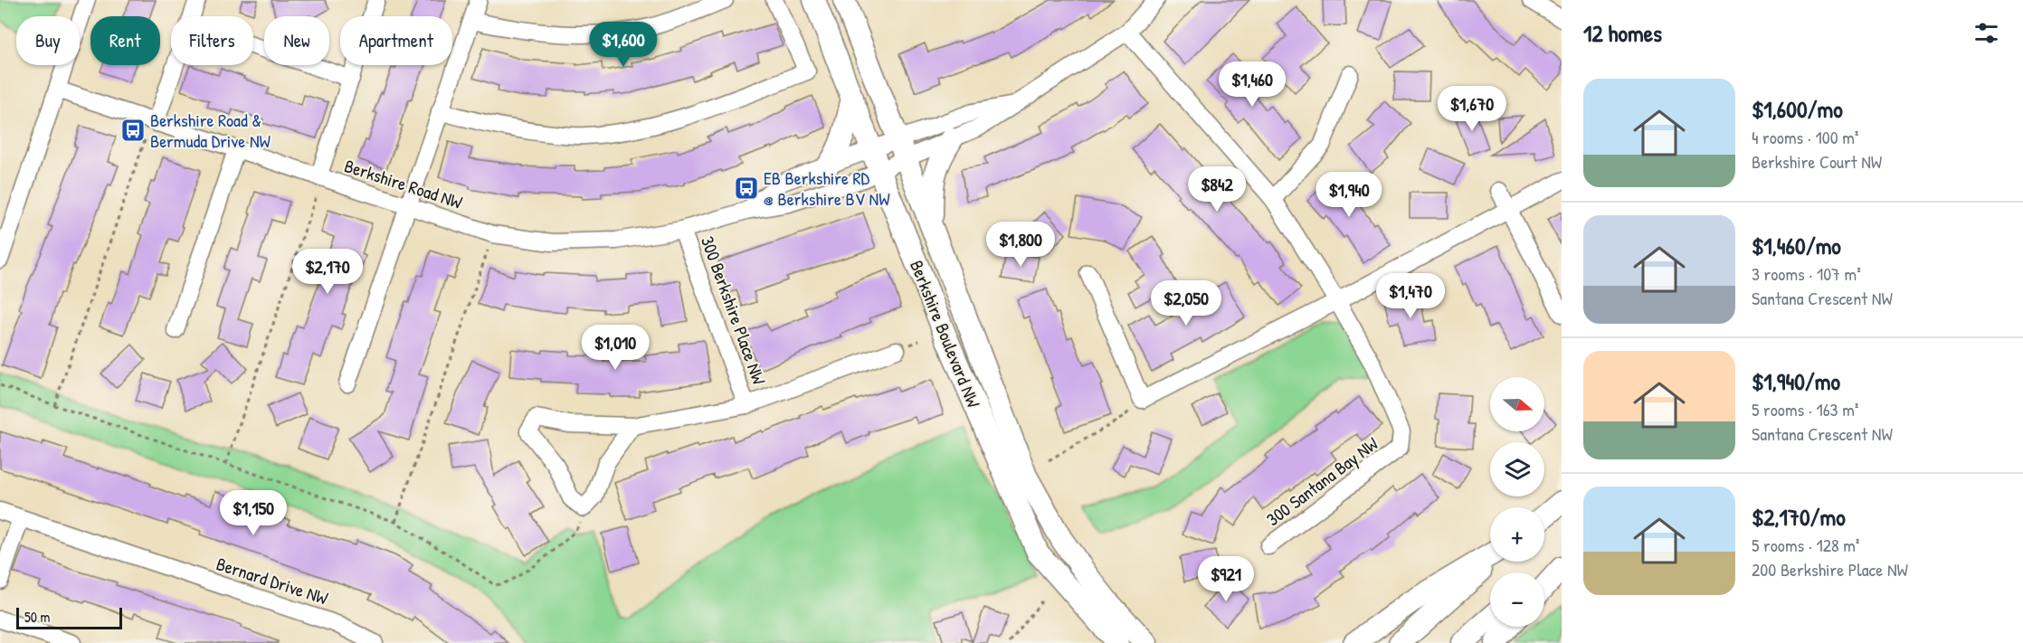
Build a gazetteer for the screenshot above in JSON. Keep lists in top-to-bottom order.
{
  "streets": {
    "main road": ["Berkshire Boulevard NW"],
    "street": [
      "Berkshire Road NW",
      "300 Berkshire Place NW",
      "300 Santana Bay NW",
      "Bernard Drive NW"
    ]
  },
  "crossings": [
    ["Berkshire Road NW", "300 Berkshire Place NW"],
    ["Berkshire Road NW", "Berkshire Boulevard NW"]
  ],
  "places": {
    "bus stop": ["Berkshire Road & Bermuda Drive NW", "EB Berkshire RD @ Berkshire BV NW"]
  },
  "scale_bar": "50 m",
  "north": "right",
  "page": {
    "heading": "12 homes",
    "chip": [
      "Buy",
      "Rent",
      "Filters",
      "New",
      "Apartment"
    ],
    "price": [
      "$1,600",
      "$1,460",
      "$1,670",
      "$842",
      "$1,940",
      "$1,800",
      "$2,170",
      "$1,470",
      "$2,050",
      "$1,010",
      "$1,150",
      "$921"
    ],
    "list": [
      {
        "name": "$1,600/mo",
        "note": "4 rooms · 100 m² · Berkshire Court NW"
      },
      {
        "name": "$1,460/mo",
        "note": "3 rooms · 107 m² · Santana Crescent NW"
      },
      {
        "name": "$1,940/mo",
        "note": "5 rooms · 163 m² · Santana Crescent NW"
      },
      {
        "name": "$2,170/mo",
        "note": "5 rooms · 128 m² · 200 Berkshire Place NW"
      }
    ],
    "map_buttons": ["+", "−"],
    "scale": "50 m"
  }
}
